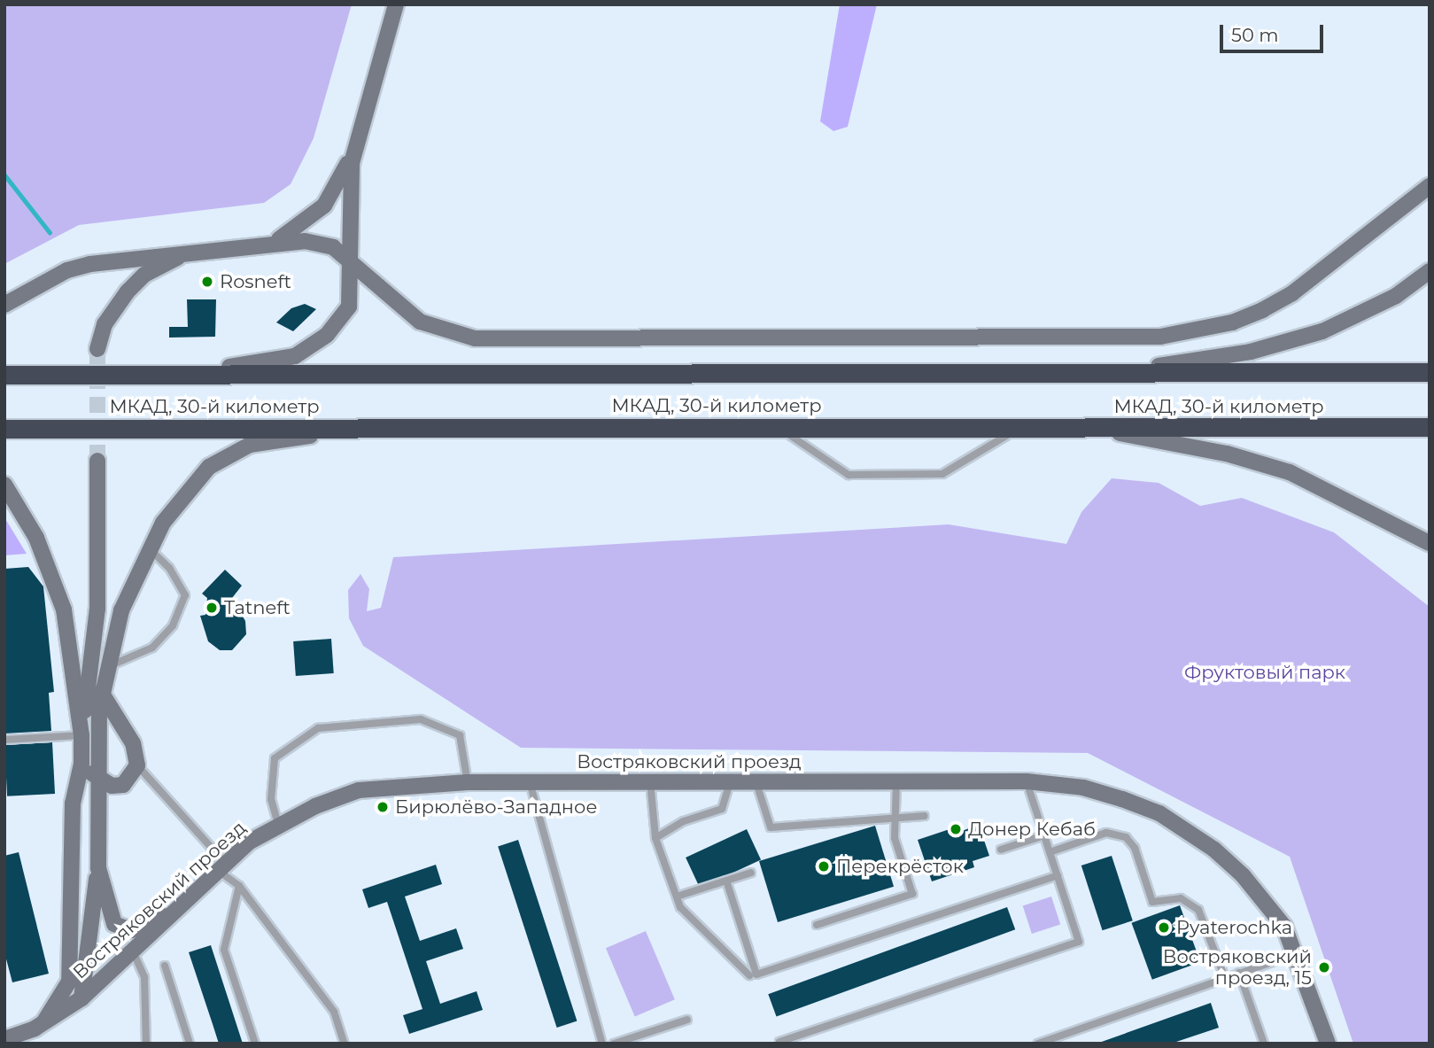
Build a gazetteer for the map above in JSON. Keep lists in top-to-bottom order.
{
  "streets": {
    "highway": ["МКАД, 30-й километр"],
    "street": ["Востряковский проезд"]
  },
  "parks": ["Фруктовый парк"],
  "places": [
    "Rosneft",
    "Tatneft",
    "Бирюлёво-Западное",
    "Донер Кебаб",
    "Перекрёсток",
    "Pyaterochka",
    "Востряковский проезд, 15"
  ],
  "scale_bar": "50 m"
}
